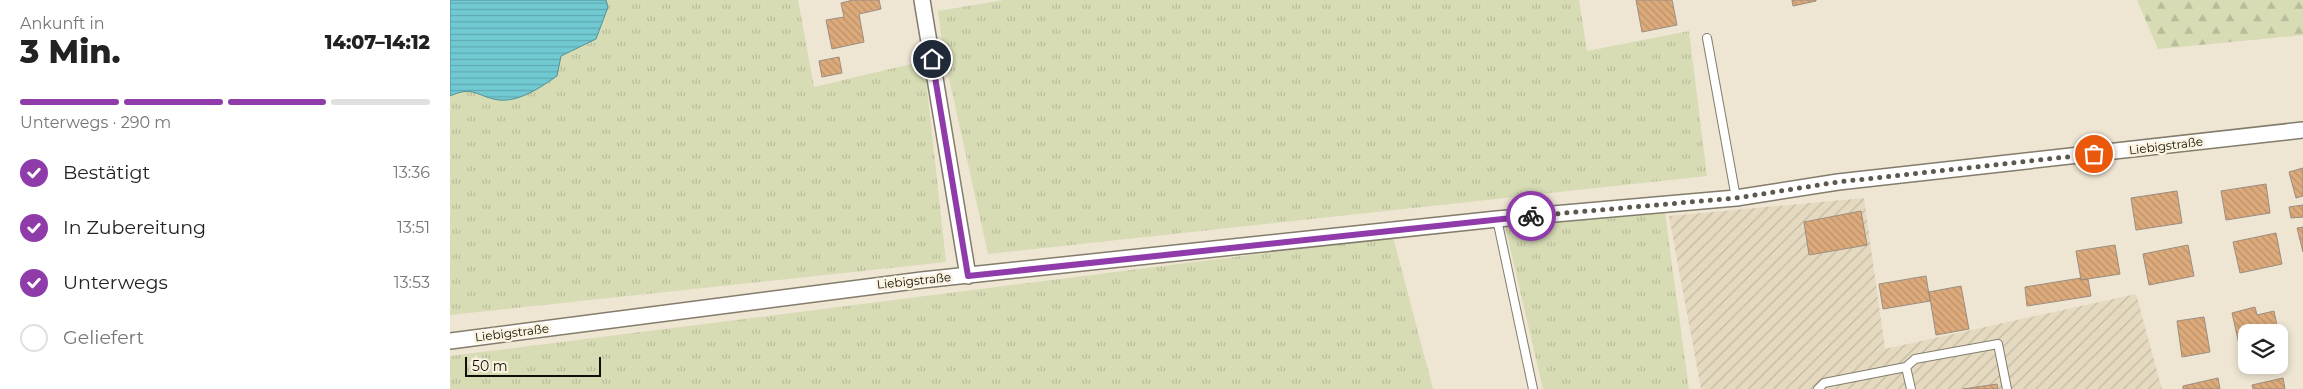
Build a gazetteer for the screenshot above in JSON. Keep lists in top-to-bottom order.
{
  "streets": {
    "street": ["Liebigstraße"]
  },
  "scale_bar": "50 m",
  "page": {
    "heading": ["3 Min.", "Ankunft in", "14:07–14:12"],
    "bar": "Unterwegs · 290 m",
    "list": [
      ["Bestätigt", "13:36"],
      ["In Zubereitung", "13:51"],
      ["Unterwegs", "13:53"],
      "Geliefert"
    ],
    "scale": "50 m"
  }
}
